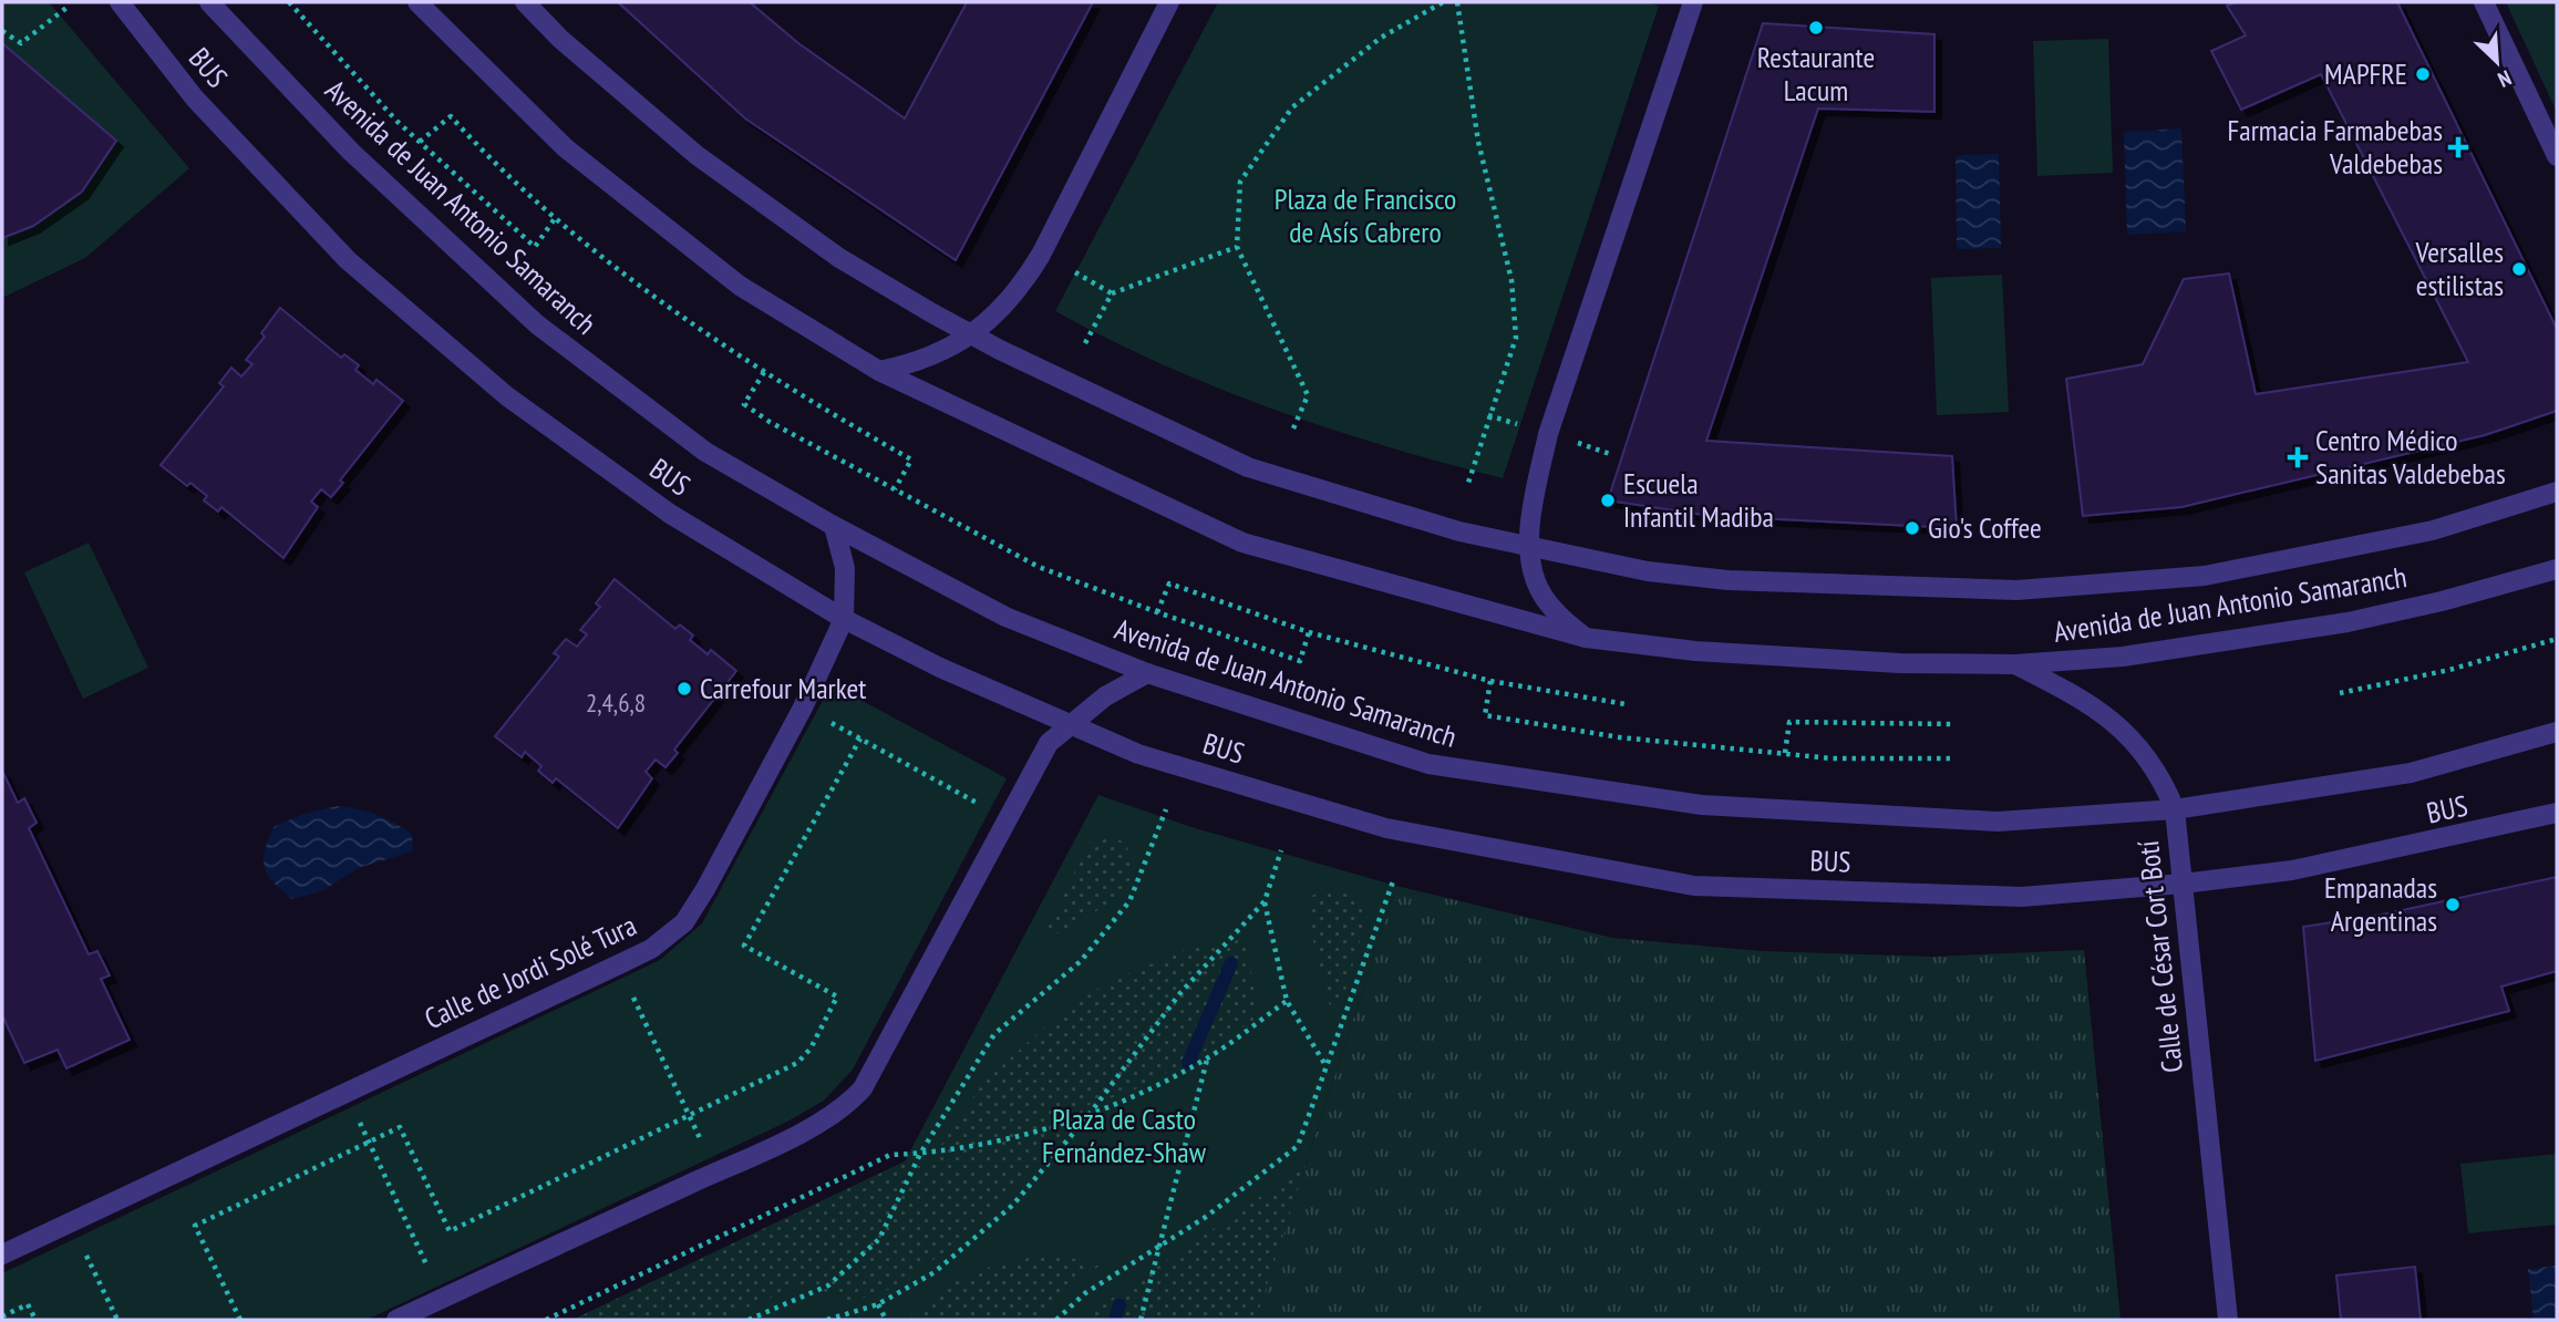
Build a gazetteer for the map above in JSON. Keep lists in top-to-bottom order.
{
  "streets": {
    "street": [
      "BUS",
      "Avenida de Juan Antonio Samaranch",
      "Calle de César Cort Botí",
      "Calle de Jordi Solé Tura"
    ]
  },
  "crossings": [
    ["BUS", "Calle de César Cort Botí"],
    ["BUS", "Calle de Jordi Solé Tura"],
    ["Avenida de Juan Antonio Samaranch", "Calle de César Cort Botí"],
    ["Avenida de Juan Antonio Samaranch", "Calle de Jordi Solé Tura"]
  ],
  "parks": ["Plaza de Francisco de Asís Cabrero", "Plaza de Casto Fernández-Shaw"],
  "places": {
    "other": [
      "Restaurante Lacum",
      "MAPFRE",
      "Versalles estilistas",
      "Escuela Infantil Madiba",
      "Gio's Coffee",
      "Carrefour Market",
      "Empanadas Argentinas"
    ],
    "health": ["Farmacia Farmabebas Valdebebas", "Centro Médico Sanitas Valdebebas"]
  },
  "house_numbers": ["2,4,6,8"],
  "north": "bottom right"
}
